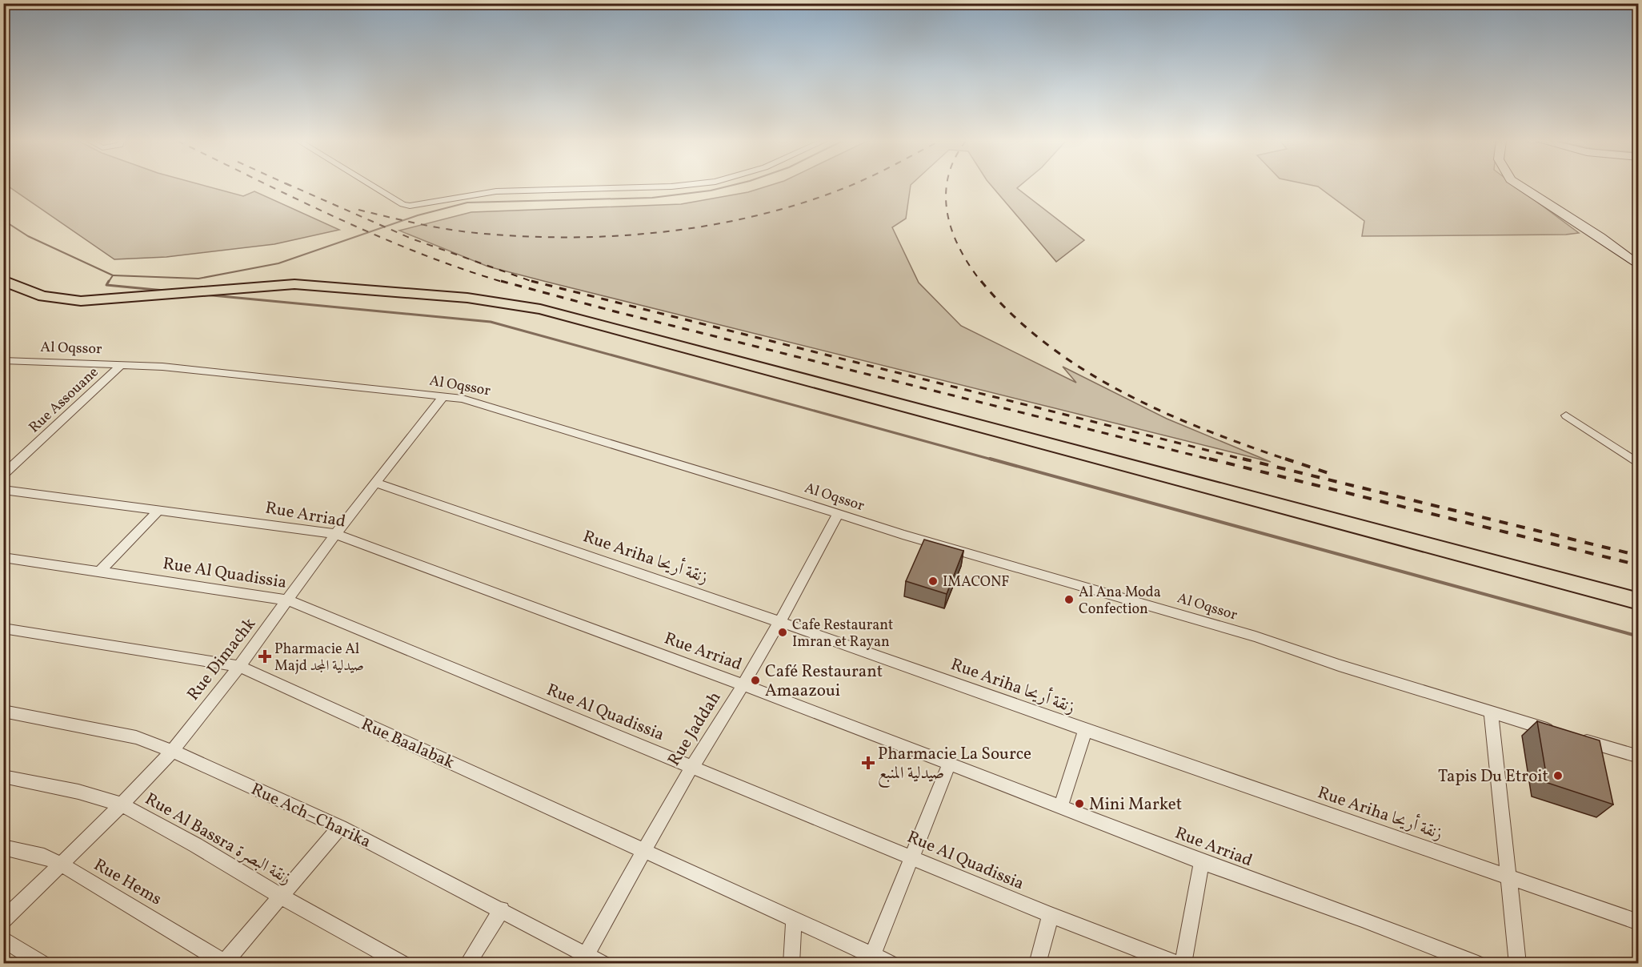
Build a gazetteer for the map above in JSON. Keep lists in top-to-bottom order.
{
  "streets": {
    "street": [
      "Al Oqssor",
      "Rue Assouane",
      "Rue Arriad",
      "Rue Ariha زنقة أريحا",
      "Rue Al Quadissia",
      "Rue Dimachk",
      "Rue Jaddah",
      "Rue Baalabak",
      "Rue Ach–Charika",
      "Rue Al Bassra زنقة البصرة",
      "Rue Hems"
    ]
  },
  "crossings": [
    ["Al Oqssor", "Rue Assouane"],
    ["Al Oqssor", "Rue Dimachk"],
    ["Al Oqssor", "Rue Jaddah"],
    ["Rue Arriad", "Rue Dimachk"],
    ["Rue Arriad", "Rue Jaddah"],
    ["Rue Ariha زنقة أريحا", "Rue Dimachk"],
    ["Rue Ariha زنقة أريحا", "Rue Jaddah"],
    ["Rue Al Quadissia", "Rue Dimachk"],
    ["Rue Al Quadissia", "Rue Jaddah"],
    ["Rue Dimachk", "Rue Baalabak"],
    ["Rue Dimachk", "Rue Ach–Charika"],
    ["Rue Dimachk", "Rue Al Bassra زنقة البصرة"],
    ["Rue Dimachk", "Rue Hems"],
    ["Rue Jaddah", "Rue Baalabak"],
    ["Rue Jaddah", "Rue Ach–Charika"]
  ],
  "places": {
    "other": [
      "IMACONF",
      "Al Ana Moda Confection",
      "Cafe Restaurant Imran et Rayan",
      "Café Restaurant Amaazoui",
      "Tapis Du Etroit",
      "Mini Market"
    ],
    "health": ["Pharmacie Al Majd صيدلية المجد", "Pharmacie La Source صيدلية المنبع"]
  }
}
